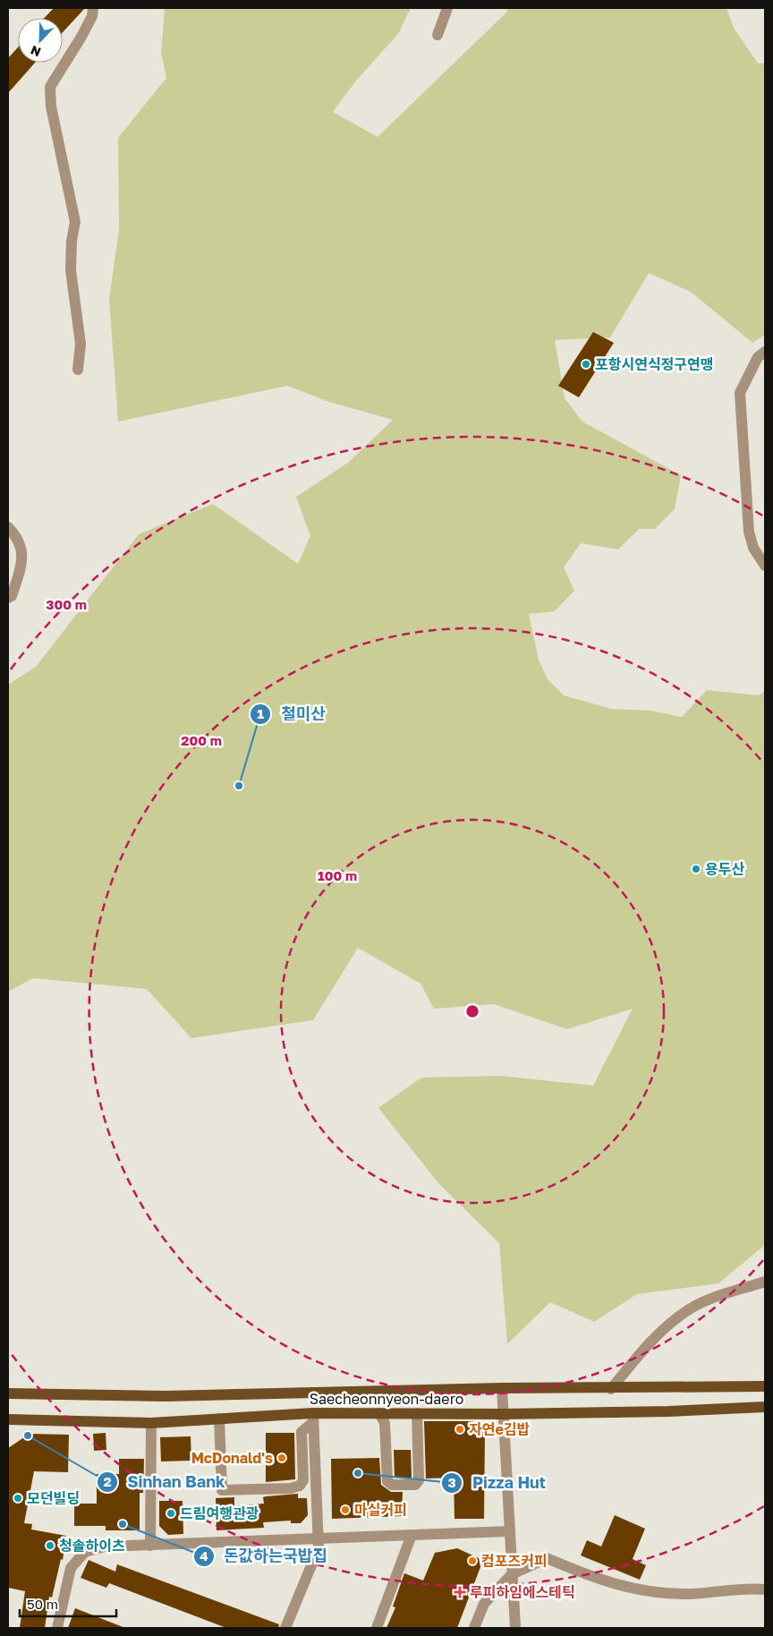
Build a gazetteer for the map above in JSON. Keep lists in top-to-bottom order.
{
  "streets": {
    "main road": ["Saecheonnyeon-daero"]
  },
  "places": {
    "other": [
      "포항시연식정구연맹",
      "철미산",
      "용두산",
      "자연e김밥",
      "Sinhan Bank",
      "McDonald's",
      "Pizza Hut",
      "모던빌딩",
      "마실커피",
      "드림여행관광",
      "돈값하는국밥집",
      "청솔하이츠",
      "컴포즈커피"
    ],
    "health": ["루피하임에스테틱"]
  },
  "scale_bar": "50 m",
  "north": "bottom left",
  "rings": ["300 m", "200 m", "100 m"]
}
